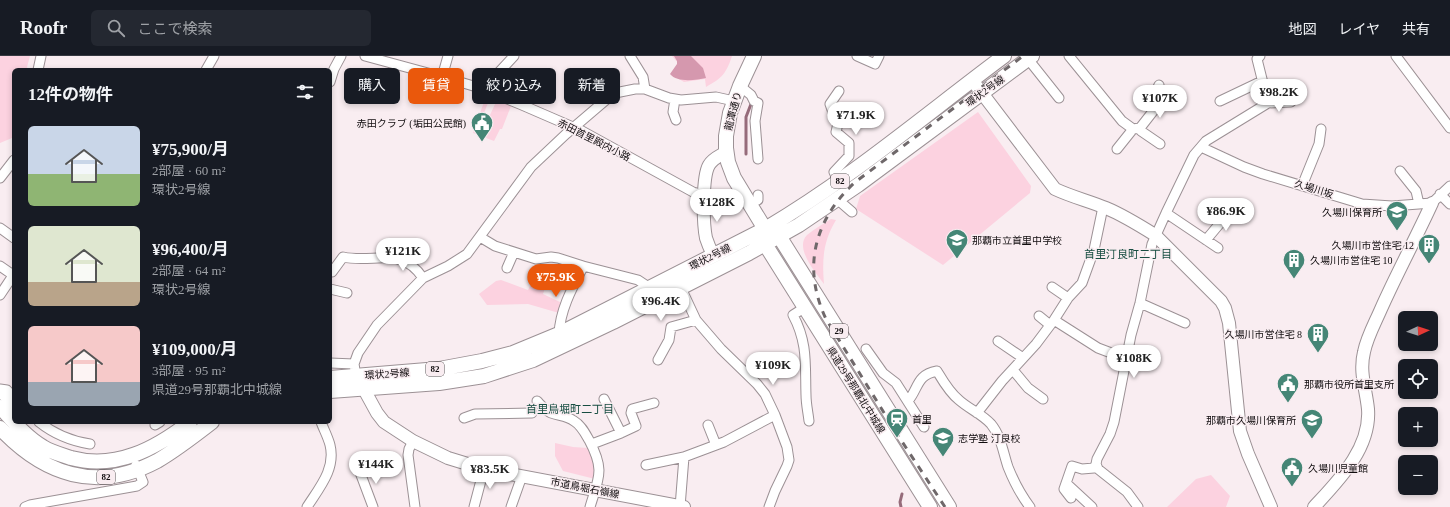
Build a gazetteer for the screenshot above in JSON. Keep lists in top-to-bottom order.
{
  "streets": {
    "main road": [
      "環状2号線",
      "龍潭通り",
      "82",
      "29",
      "県道29号那覇北中城線"
    ],
    "street": ["赤田首里殿内小路", "久場川坂", "市道鳥堀石嶺線"]
  },
  "crossings": [
    ["環状2号線", "82"],
    ["環状2号線", "県道29号那覇北中城線"],
    ["環状2号線", "市道鳥堀石嶺線"],
    ["82", "県道29号那覇北中城線"],
    ["82", "市道鳥堀石嶺線"]
  ],
  "districts": ["首里汀良町二丁目", "首里鳥堀町二丁目"],
  "places": {
    "public building": ["赤田クラブ (垢田公民館)", "那覇市役所首里支所", "久場川児童館"],
    "school or university": [
      "久場川保育所",
      "那覇市立首里中学校",
      "那覇市久場川保育所",
      "志学塾 汀良校"
    ],
    "building": ["久場川市営住宅 12", "久場川市営住宅 10", "久場川市営住宅 8"],
    "station": ["首里"]
  },
  "north": "right",
  "page": {
    "header": "Roofr",
    "search": "ここで検索",
    "nav": ["地図", "レイヤ", "共有"],
    "chip": [
      "購入",
      "賃貸",
      "絞り込み",
      "新着"
    ],
    "heading": "12件の物件",
    "price": [
      "¥98.2K",
      "¥107K",
      "¥71.9K",
      "¥128K",
      "¥86.9K",
      "¥121K",
      "¥75.9K",
      "¥96.4K",
      "¥108K",
      "¥109K",
      "¥144K",
      "¥83.5K"
    ],
    "list": [
      {
        "name": "¥75,900/月",
        "note": "2部屋 · 60 m² · 環状2号線"
      },
      {
        "name": "¥96,400/月",
        "note": "2部屋 · 64 m² · 環状2号線"
      },
      {
        "name": "¥109,000/月",
        "note": "3部屋 · 95 m² · 県道29号那覇北中城線"
      }
    ],
    "map_buttons": ["+", "−"]
  }
}
